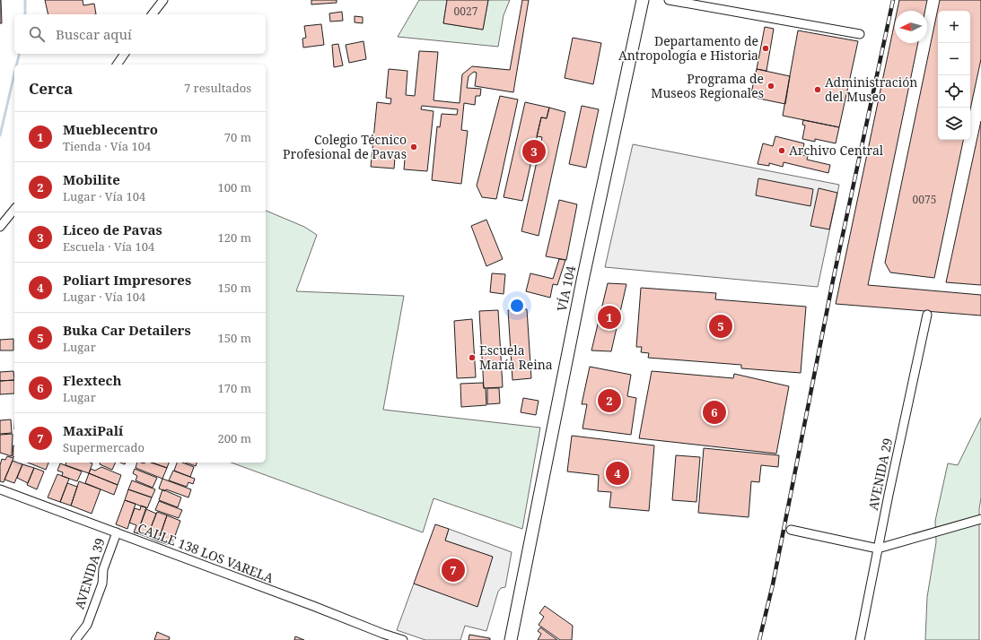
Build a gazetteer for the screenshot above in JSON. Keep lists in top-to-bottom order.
{
  "streets": {
    "main road": ["VÍA 104"],
    "street": ["AVENIDA 29", "CALLE 138 LOS VARELA", "AVENIDA 39"]
  },
  "crossings": [
    ["CALLE 138 LOS VARELA", "AVENIDA 39"]
  ],
  "places": [
    "Departamento de Antropología e Historia",
    "Programa de Museos Regionales",
    "Administración del Museo",
    "Colegio Técnico Profesional de Pavas",
    "Archivo Central",
    "Escuela María Reina"
  ],
  "house_numbers": ["0027", "0075"],
  "north": "left",
  "page": {
    "map_buttons": ["+", "−"],
    "search": "Buscar aquí",
    "heading": ["Cerca", "7 resultados"],
    "list": [
      {
        "mark": "1",
        "name": "Mueblecentro",
        "note": "Tienda · Vía 104",
        "value": "70 m"
      },
      {
        "mark": "2",
        "name": "Mobilite",
        "note": "Lugar · Vía 104",
        "value": "100 m"
      },
      {
        "mark": "3",
        "name": "Liceo de Pavas",
        "note": "Escuela · Vía 104",
        "value": "120 m"
      },
      {
        "mark": "4",
        "name": "Poliart Impresores",
        "note": "Lugar · Vía 104",
        "value": "150 m"
      },
      {
        "mark": "5",
        "name": "Buka Car Detailers",
        "note": "Lugar",
        "value": "150 m"
      },
      {
        "mark": "6",
        "name": "Flextech",
        "note": "Lugar",
        "value": "170 m"
      },
      {
        "mark": "7",
        "name": "MaxiPalí",
        "note": "Supermercado",
        "value": "200 m"
      }
    ],
    "pins": [
      "3",
      "1",
      "5",
      "2",
      "6",
      "4",
      "7"
    ]
  }
}
